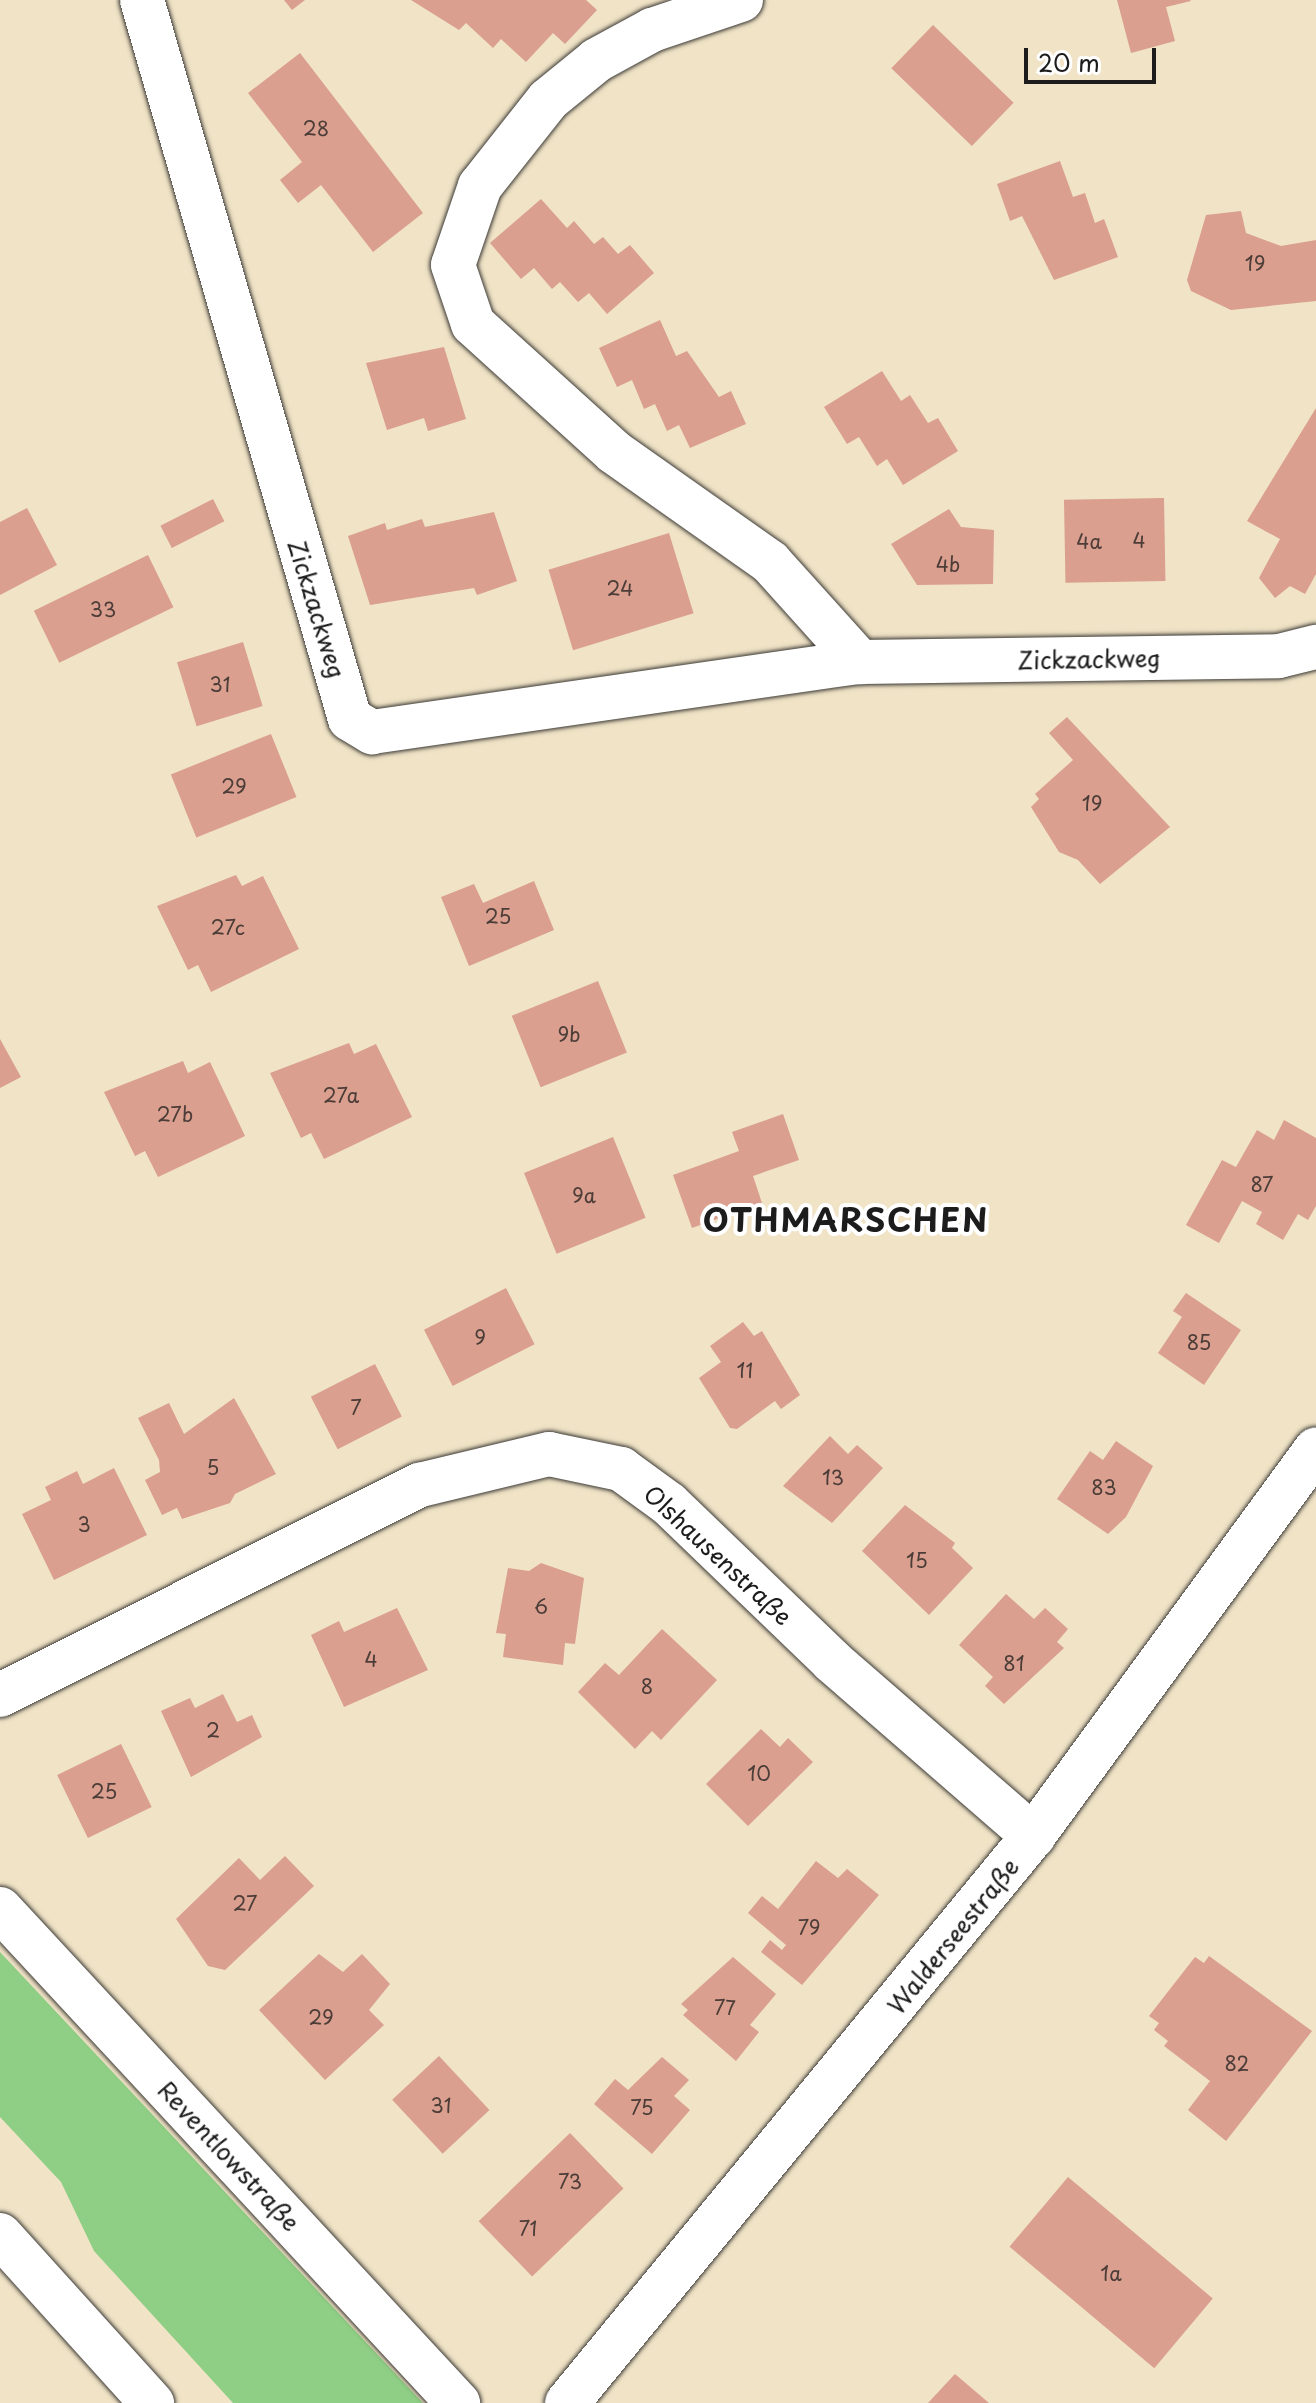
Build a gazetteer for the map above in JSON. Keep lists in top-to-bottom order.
{
  "streets": {
    "street": [
      "Zickzackweg",
      "Olshausenstraße",
      "Walderseestraße",
      "Reventlowstraße"
    ]
  },
  "crossings": [
    ["Olshausenstraße", "Walderseestraße"]
  ],
  "districts": ["OTHMARSCHEN"],
  "house_numbers": [
    "28",
    "19",
    "4",
    "4a",
    "4b",
    "24",
    "33",
    "31",
    "29",
    "19",
    "25",
    "27c",
    "9b",
    "27a",
    "27b",
    "87",
    "9a",
    "9",
    "85",
    "11",
    "7",
    "5",
    "13",
    "83",
    "3",
    "15",
    "6",
    "4",
    "81",
    "8",
    "2",
    "10",
    "25",
    "27",
    "79",
    "77",
    "29",
    "82",
    "31",
    "75",
    "73",
    "71",
    "1a"
  ],
  "scale_bar": "20 m"
}
